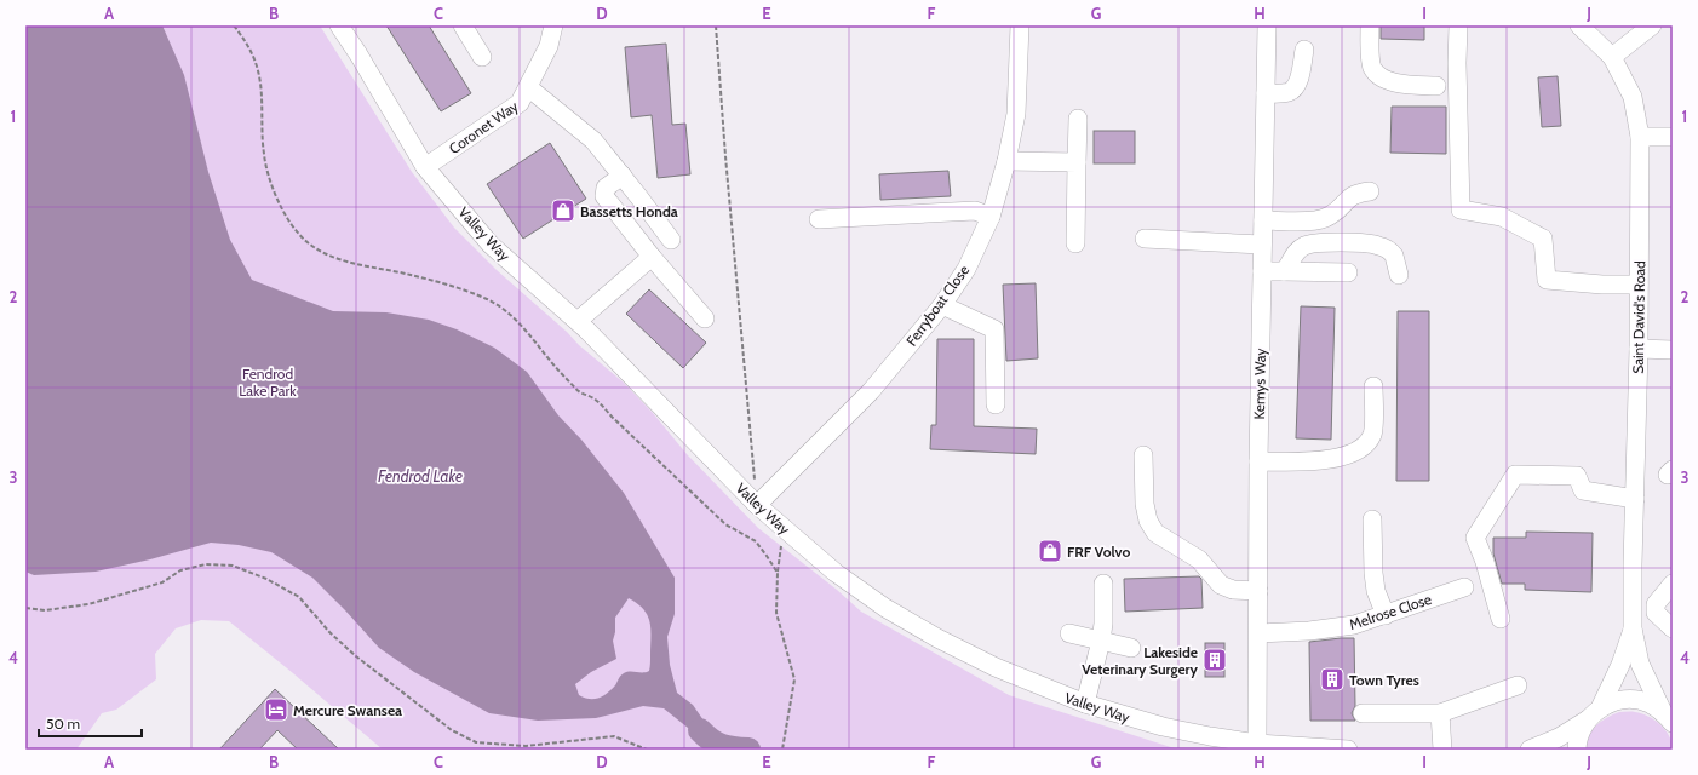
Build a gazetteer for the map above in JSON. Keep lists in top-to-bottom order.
{
  "streets": {
    "street": [
      "Coronet Way",
      "Valley Way",
      "Ferryboat Close",
      "Saint David's Road",
      "Kemys Way",
      "Melrose Close"
    ]
  },
  "crossings": [
    ["Coronet Way", "Valley Way"],
    ["Valley Way", "Ferryboat Close"],
    ["Valley Way", "Kemys Way"],
    ["Kemys Way", "Melrose Close"]
  ],
  "water": ["Fendrod Lake"],
  "parks": ["Fendrod Lake Park"],
  "places": {
    "shop": ["Bassetts Honda", "FRF Volvo"],
    "building": ["Lakeside Veterinary Surgery", "Town Tyres"],
    "hotel": ["Mercure Swansea"]
  },
  "scale_bar": "50 m",
  "grid": {
    "columns": [
      "A",
      "B",
      "C",
      "D",
      "E",
      "F",
      "G",
      "H",
      "I",
      "J"
    ],
    "rows": [
      "1",
      "2",
      "3",
      "4"
    ]
  }
}
